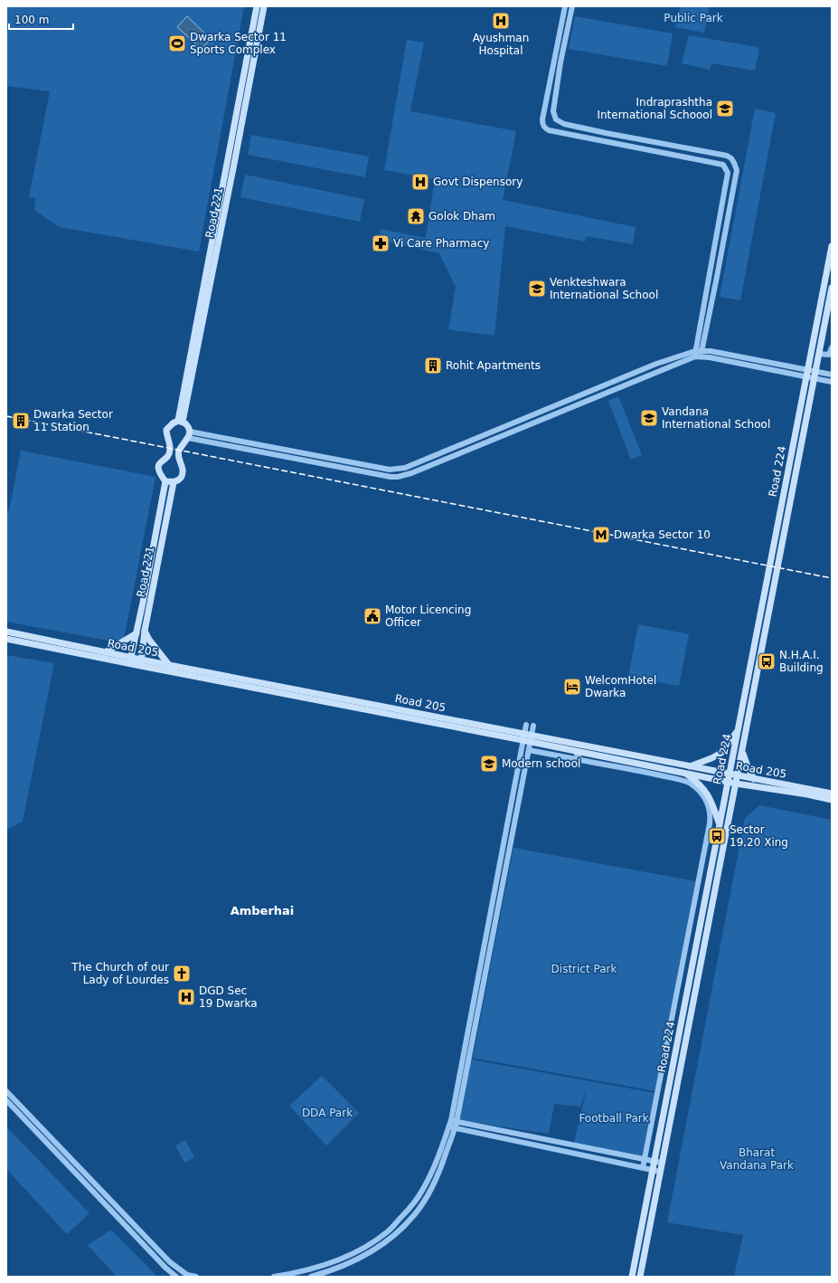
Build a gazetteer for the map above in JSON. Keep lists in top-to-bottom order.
{
  "streets": {
    "main road": ["Road 221", "Road 224", "Road 205"]
  },
  "crossings": [
    ["Road 221", "Road 205"],
    ["Road 224", "Road 205"]
  ],
  "districts": ["Amberhai"],
  "parks": [
    "Public Park",
    "District Park",
    "DDA Park",
    "Football Park",
    "Bharat Vandana Park"
  ],
  "places": {
    "hospital": ["Ayushman Hospital", "Govt Dispensory", "DGD Sec 19 Dwarka"],
    "sports": ["Dwarka Sector 11 Sports Complex"],
    "school or university": [
      "Indraprashtha International Schoool",
      "Venkteshwara International School",
      "Vandana International School",
      "Modern school"
    ],
    "temple": ["Golok Dham"],
    "pharmacy": ["Vi Care Pharmacy"],
    "building": ["Rohit Apartments", "Dwarka Sector 11 Station"],
    "metro station": ["Dwarka Sector 10"],
    "public building": ["Motor Licencing Officer"],
    "bus stop": ["N.H.A.I. Building", "Sector 19,20 Xing"],
    "hotel": ["WelcomHotel Dwarka"],
    "church": ["The Church of our Lady of Lourdes"]
  },
  "scale_bar": "100 m"
}
